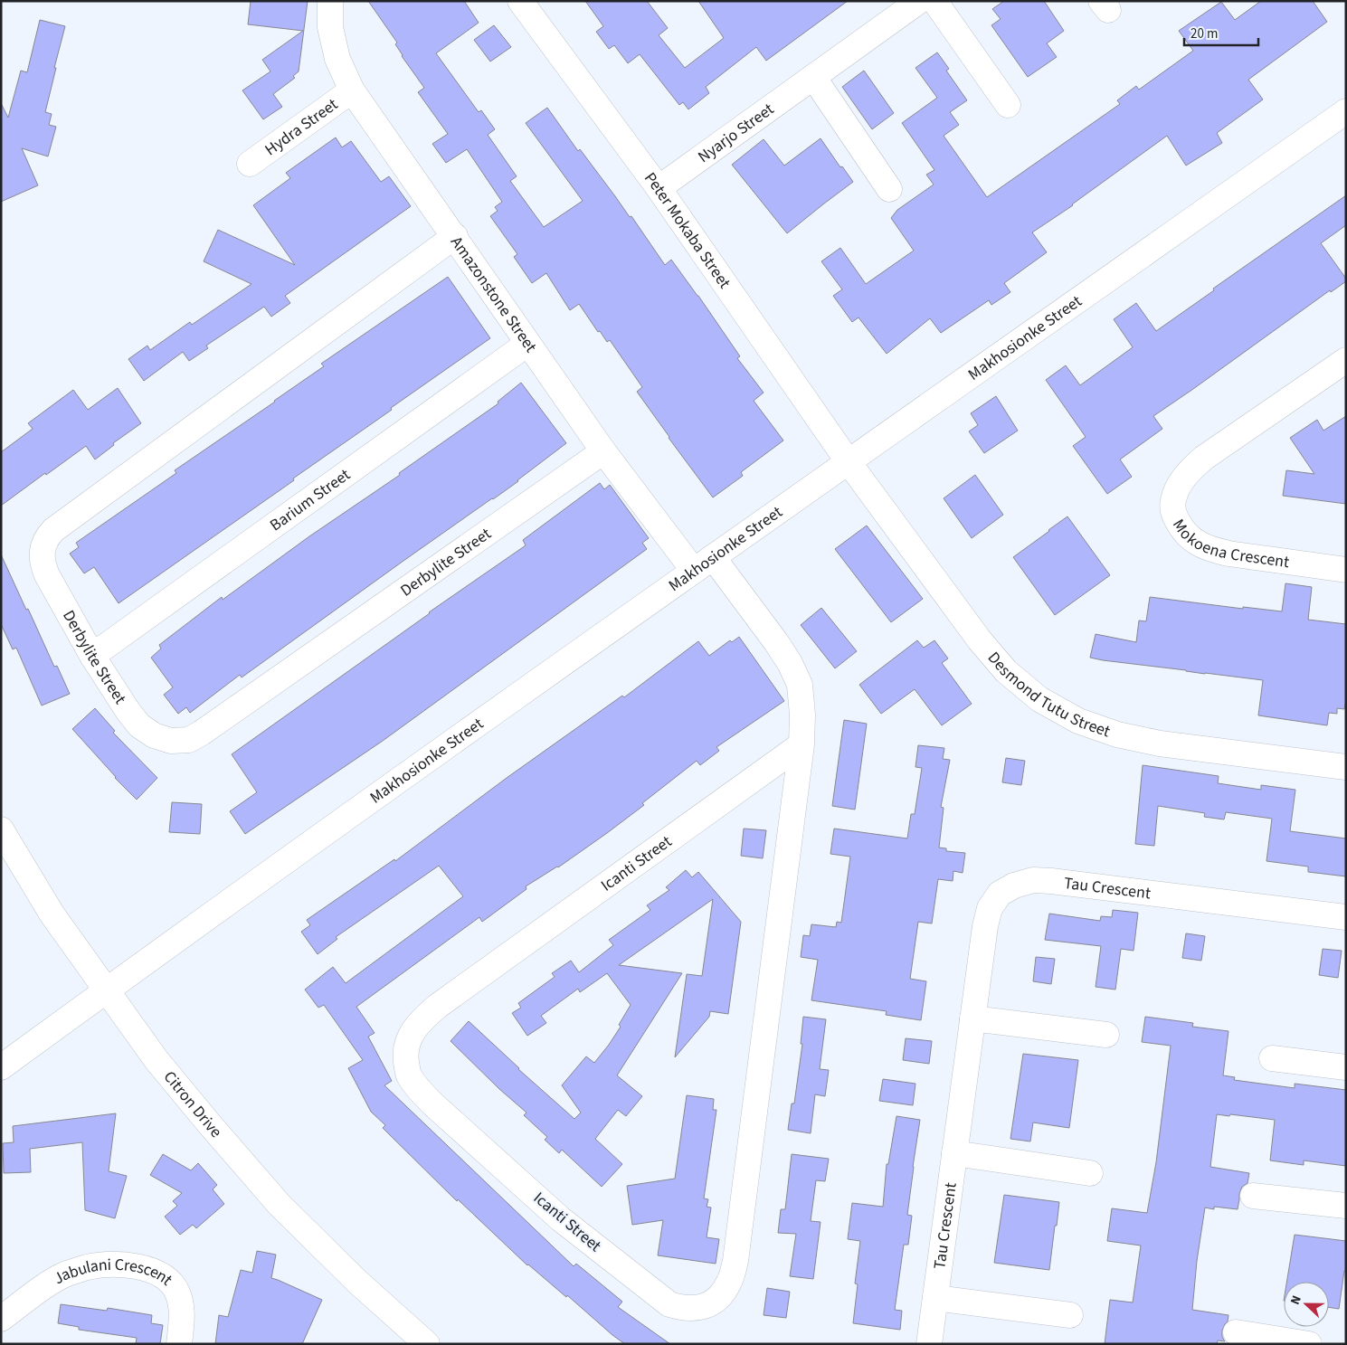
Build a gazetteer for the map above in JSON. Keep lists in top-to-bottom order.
{
  "streets": {
    "street": [
      "Hydra Street",
      "Nyarjo Street",
      "Peter Mokaba Street",
      "Amazonstone Street",
      "Makhosionke Street",
      "Barium Street",
      "Mokoena Crescent",
      "Derbylite Street",
      "Desmond Tutu Street",
      "Icanti Street",
      "Tau Crescent",
      "Citron Drive",
      "Jabulani Crescent"
    ]
  },
  "crossings": [
    ["Hydra Street", "Amazonstone Street"],
    ["Nyarjo Street", "Peter Mokaba Street"],
    ["Peter Mokaba Street", "Makhosionke Street"],
    ["Peter Mokaba Street", "Desmond Tutu Street"],
    ["Amazonstone Street", "Makhosionke Street"],
    ["Amazonstone Street", "Barium Street"],
    ["Amazonstone Street", "Derbylite Street"],
    ["Amazonstone Street", "Icanti Street"],
    ["Makhosionke Street", "Desmond Tutu Street"],
    ["Makhosionke Street", "Icanti Street"],
    ["Makhosionke Street", "Citron Drive"],
    ["Barium Street", "Derbylite Street"]
  ],
  "scale_bar": "20 m",
  "north": "left"
}
